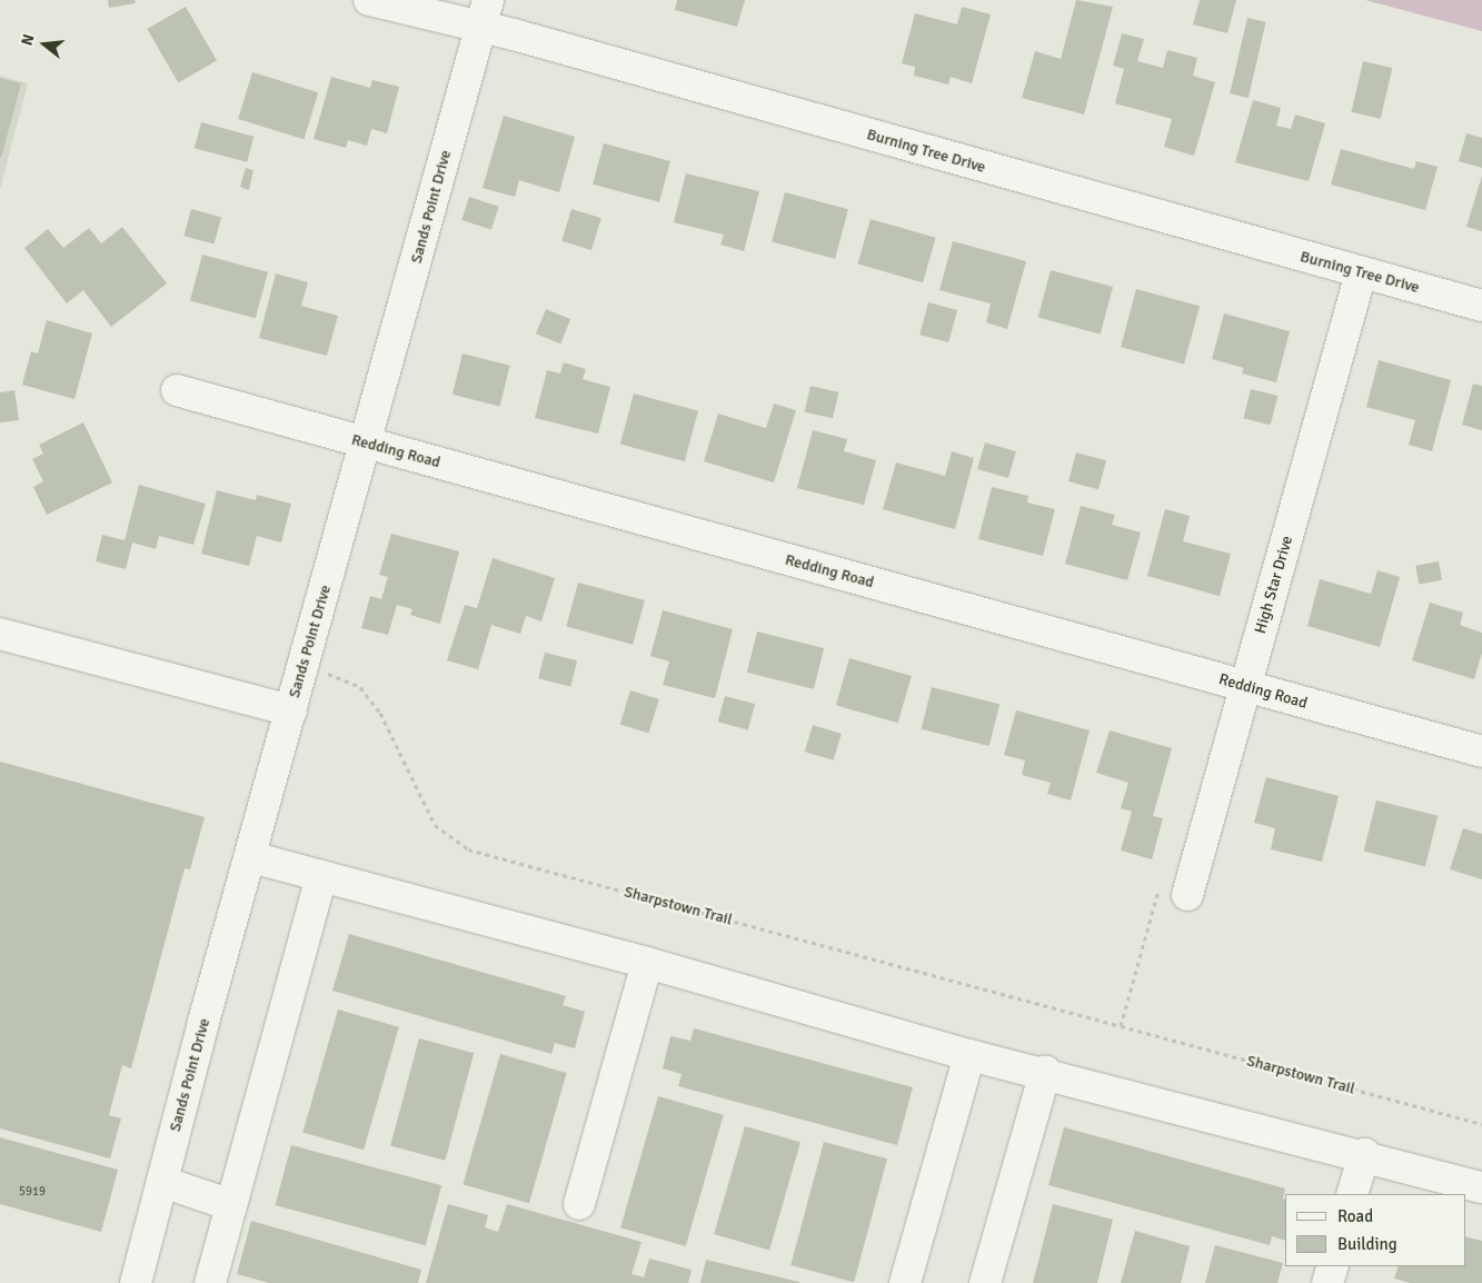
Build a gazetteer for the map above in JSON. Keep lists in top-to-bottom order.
{
  "streets": {
    "street": [
      "Burning Tree Drive",
      "Sands Point Drive",
      "Redding Road",
      "High Star Drive"
    ],
    "path": ["Sharpstown Trail"]
  },
  "crossings": [
    ["Burning Tree Drive", "Sands Point Drive"],
    ["Burning Tree Drive", "High Star Drive"],
    ["Sands Point Drive", "Redding Road"],
    ["Redding Road", "High Star Drive"]
  ],
  "house_numbers": ["5919"],
  "legend": ["Road", "Building"],
  "north": "left"
}
